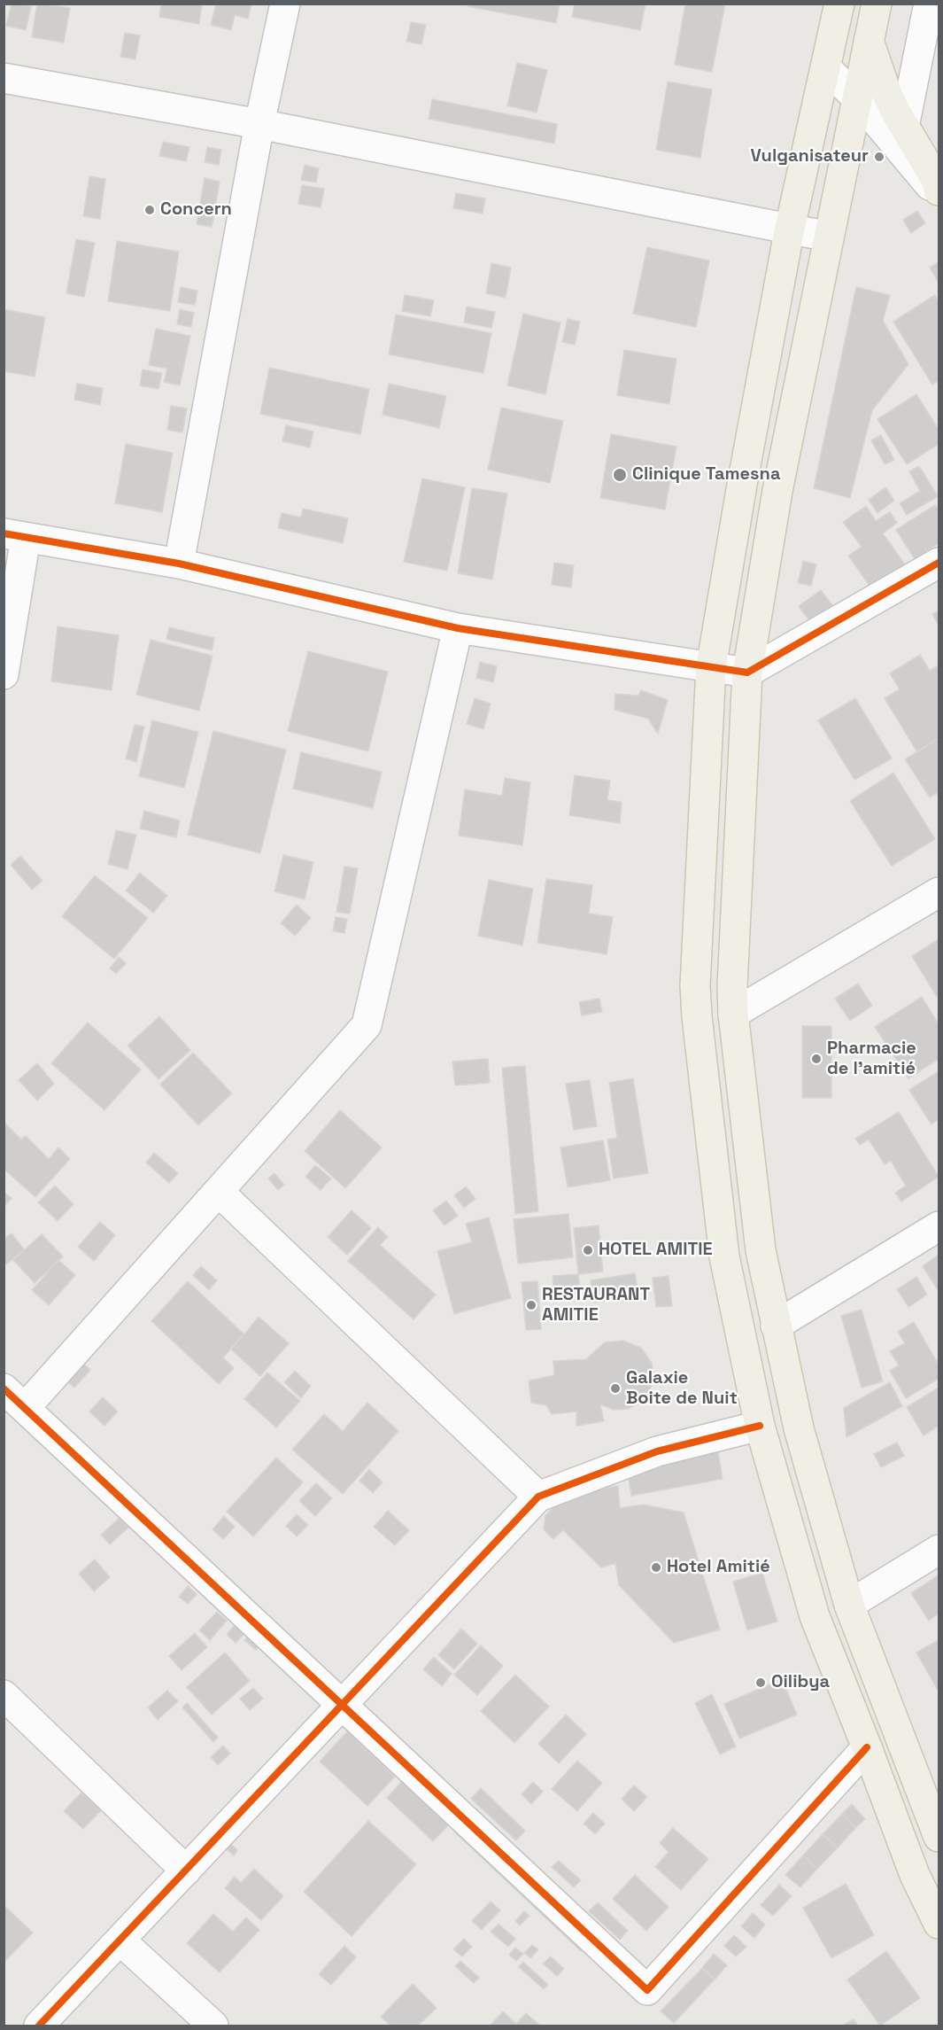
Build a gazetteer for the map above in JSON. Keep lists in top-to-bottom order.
{
  "places": [
    "Vulganisateur",
    "Concern",
    "Clinique Tamesna",
    "Pharmacie de l'amitié",
    "HOTEL AMITIE",
    "RESTAURANT AMITIE",
    "Galaxie Boite de Nuit",
    "Hotel Amitié",
    "Oilibya"
  ]
}
